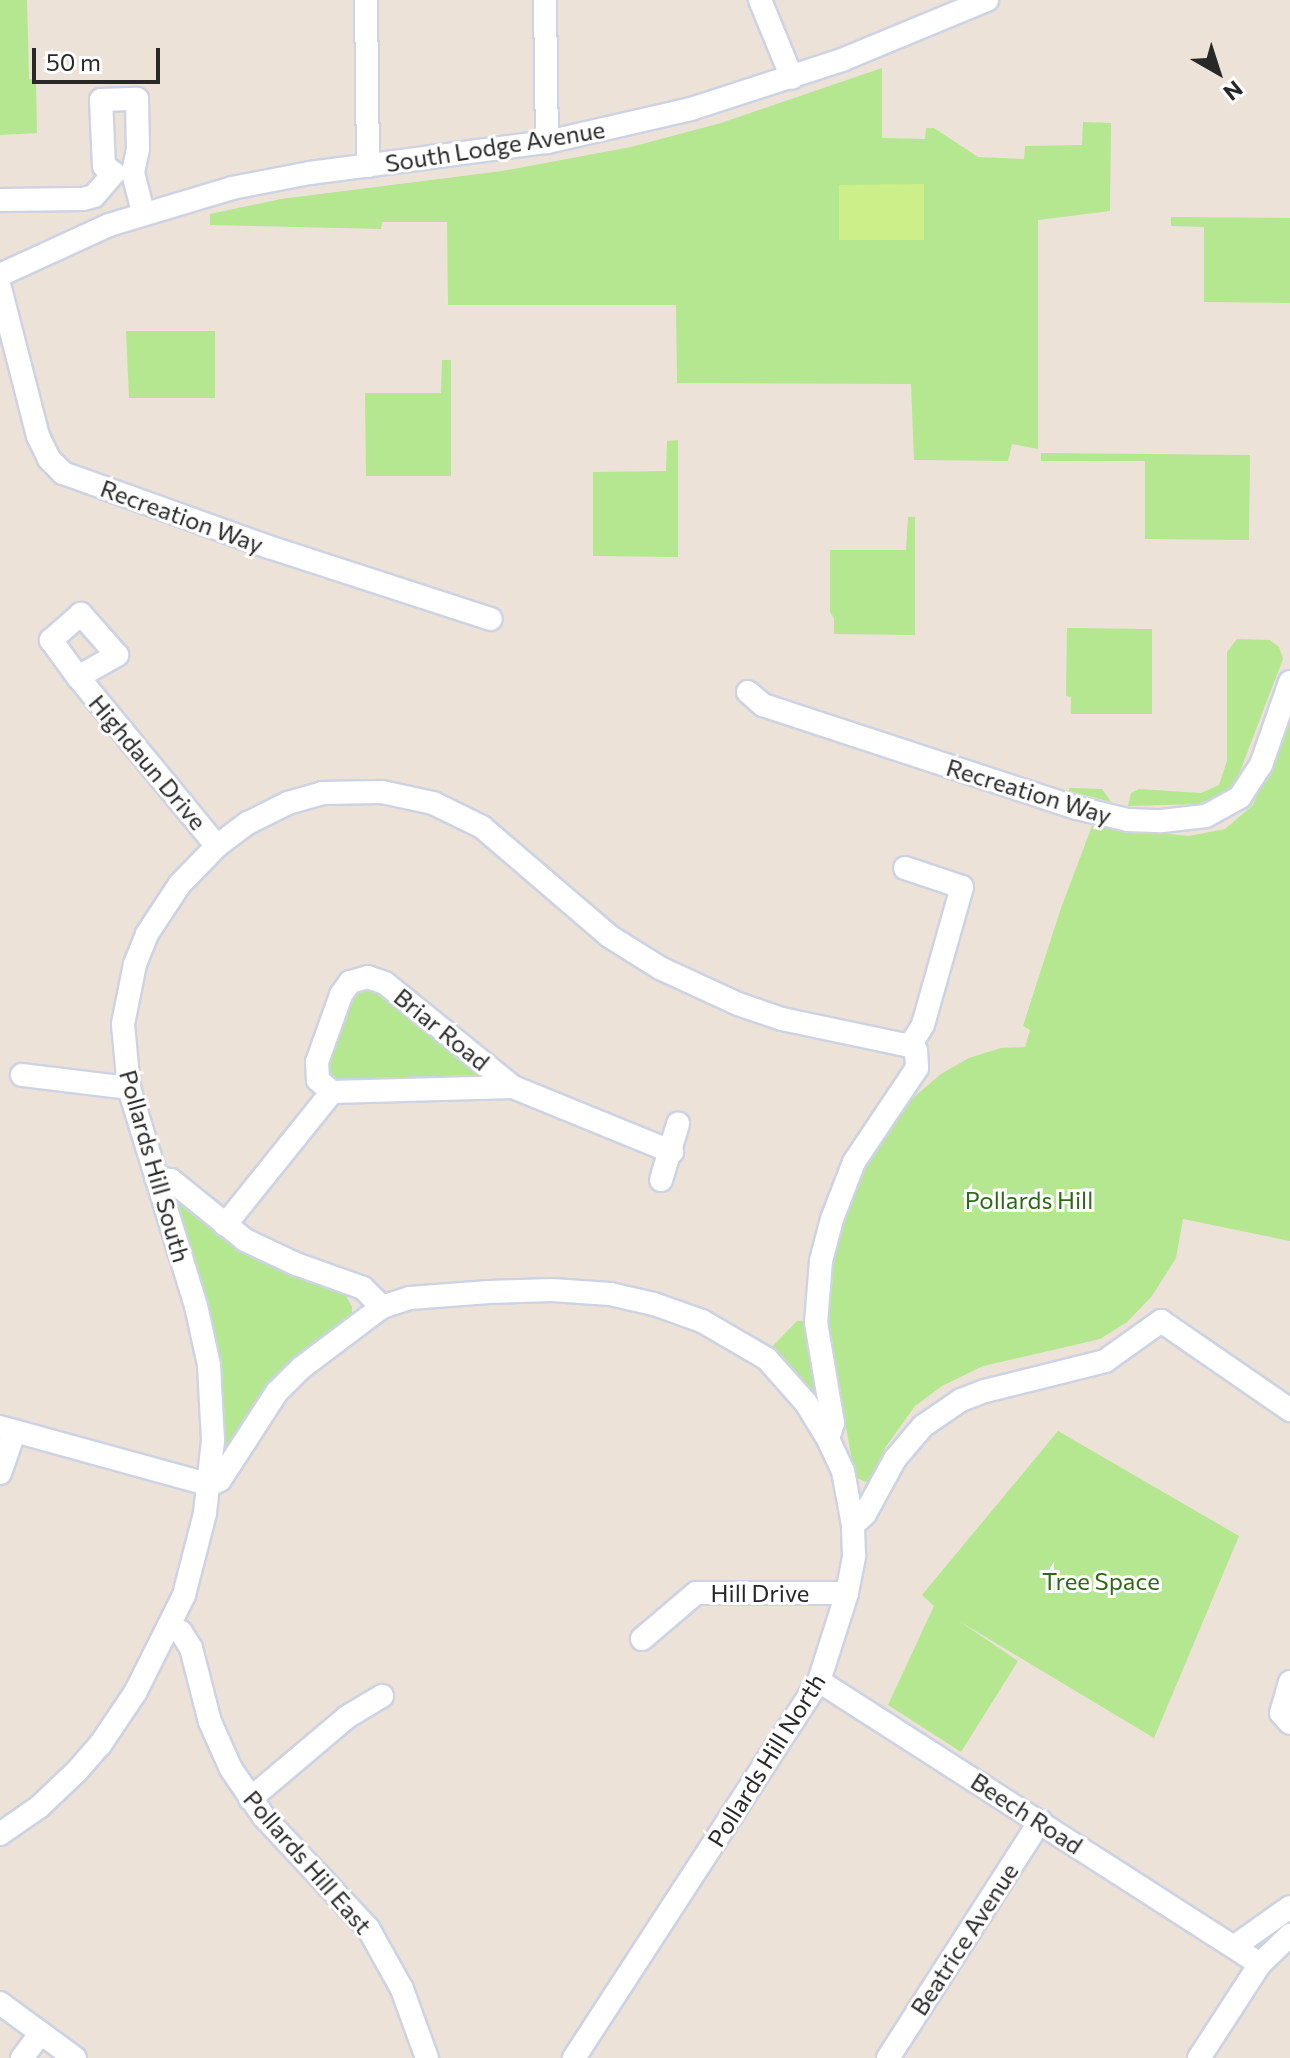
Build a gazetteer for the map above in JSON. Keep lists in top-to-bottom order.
{
  "streets": {
    "street": [
      "South Lodge Avenue",
      "Recreation Way",
      "Highdaun Drive",
      "Briar Road",
      "Pollards Hill South",
      "Hill Drive",
      "Pollards Hill North",
      "Beech Road",
      "Pollards Hill East",
      "Beatrice Avenue"
    ]
  },
  "crossings": [
    ["Highdaun Drive", "Pollards Hill South"],
    ["Pollards Hill South", "Pollards Hill East"],
    ["Hill Drive", "Pollards Hill North"],
    ["Pollards Hill North", "Beech Road"],
    ["Beech Road", "Beatrice Avenue"]
  ],
  "parks": ["Pollards Hill", "Tree Space"],
  "scale_bar": "50 m",
  "north": "bottom right"
}
